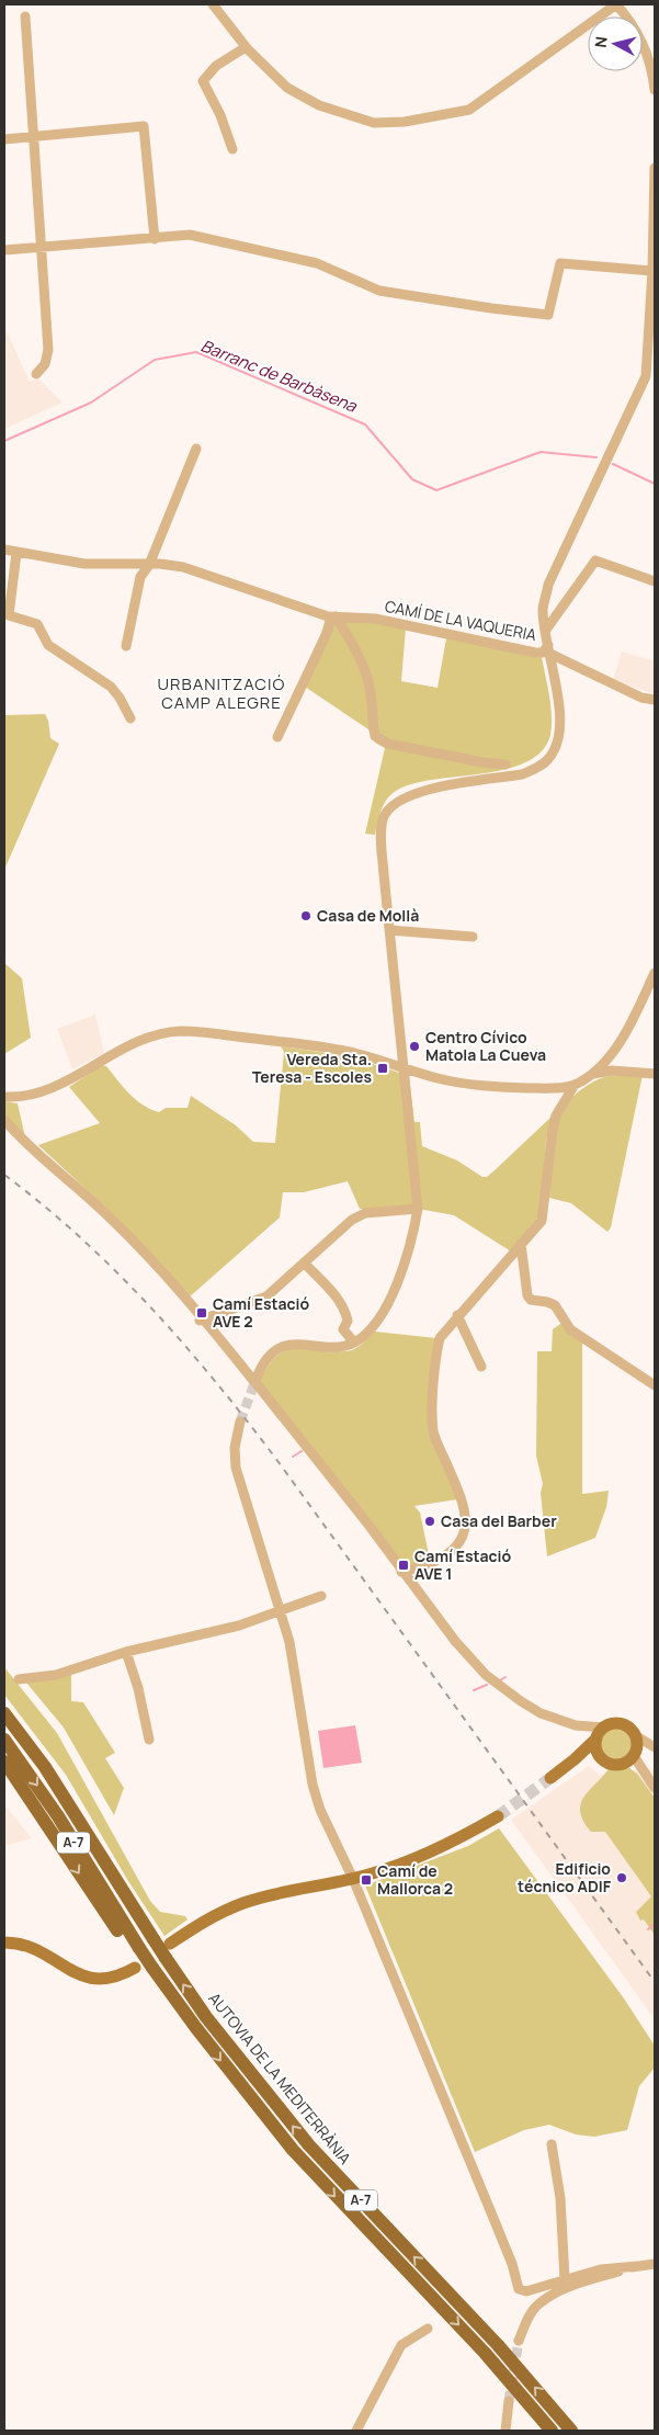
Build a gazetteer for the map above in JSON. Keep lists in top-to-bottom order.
{
  "streets": {
    "highway": ["A-7", "AUTOVIA DE LA MEDITERRÀNIA"],
    "street": ["CAMÍ DE LA VAQUERIA"]
  },
  "districts": ["URBANITZACIÓ CAMP ALEGRE"],
  "water": ["Barranc de Barbàsena"],
  "places": {
    "other": [
      "Casa de Mollà",
      "Centro Cívico Matola La Cueva",
      "Casa del Barber",
      "Edificio técnico ADIF"
    ],
    "transit": [
      "Vereda Sta. Teresa - Escoles",
      "Camí Estació AVE 2",
      "Camí Estació AVE 1",
      "Camí de Mallorca 2"
    ]
  },
  "north": "left"
}
